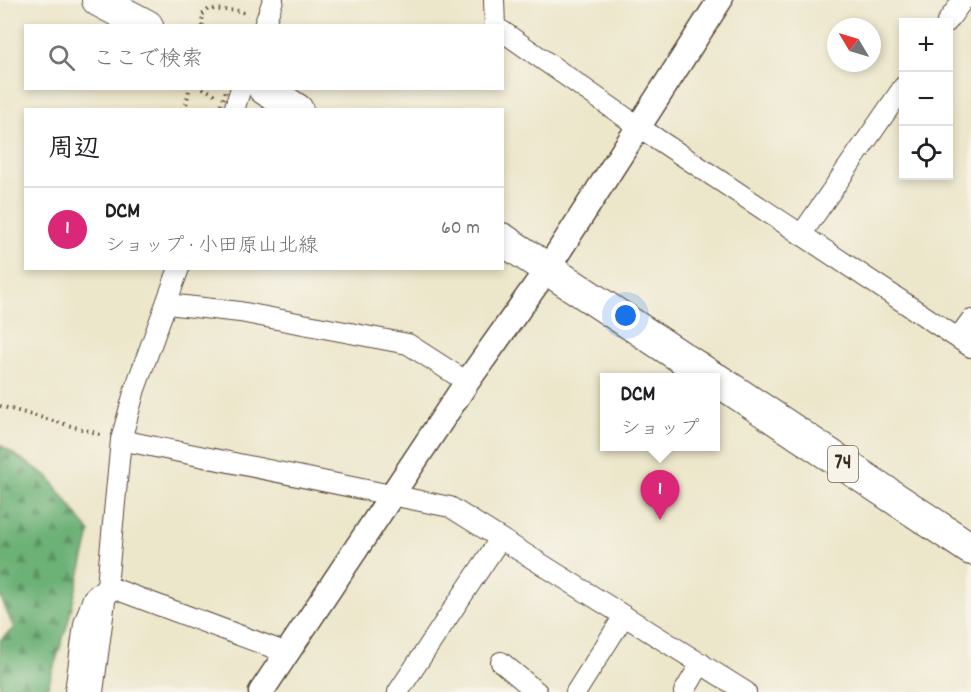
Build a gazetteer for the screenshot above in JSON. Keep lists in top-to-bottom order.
{
  "streets": {
    "main road": ["74"]
  },
  "north": "top left",
  "page": {
    "map_buttons": ["+", "−"],
    "search": "ここで検索",
    "heading": "周辺",
    "list": [
      {
        "mark": "1",
        "name": "DCM",
        "note": "ショップ · 小田原山北線",
        "value": "60 m"
      }
    ],
    "popup": ["DCM", "ショップ"],
    "pins": "1"
  }
}
